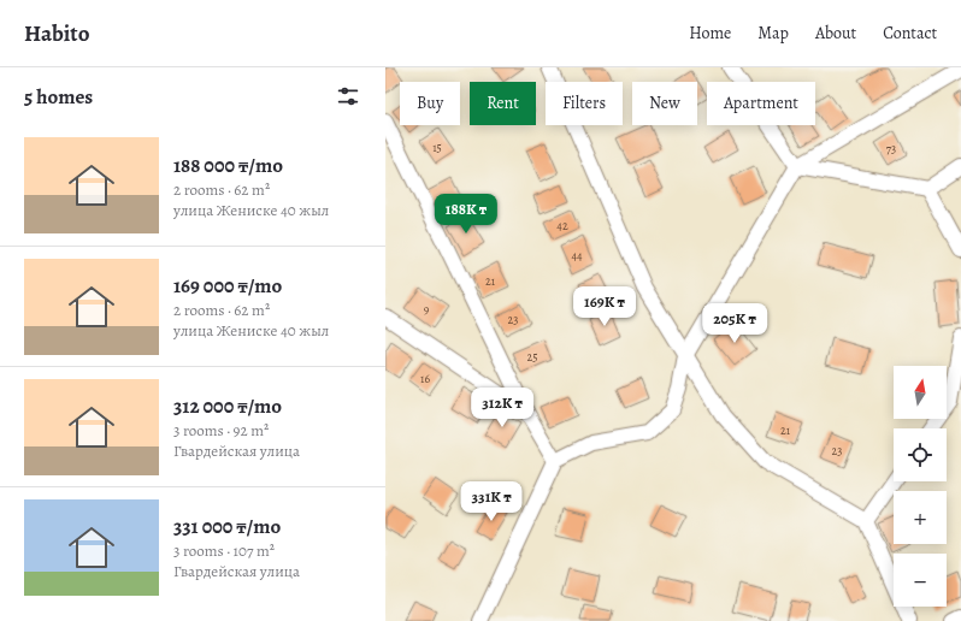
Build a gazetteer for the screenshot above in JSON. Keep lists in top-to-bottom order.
{
  "house_numbers": [
    "15",
    "73",
    "42",
    "44",
    "21",
    "9",
    "23",
    "25",
    "16",
    "21",
    "23"
  ],
  "north": "top",
  "page": {
    "header": "Habito",
    "nav": [
      "Home",
      "Map",
      "About",
      "Contact"
    ],
    "heading": "5 homes",
    "chip": [
      "Buy",
      "Rent",
      "Filters",
      "New",
      "Apartment"
    ],
    "list": [
      {
        "name": "188 000 ₸/mo",
        "note": "2 rooms · 62 m² · улица Жениске 40 жыл"
      },
      {
        "name": "169 000 ₸/mo",
        "note": "2 rooms · 62 m² · улица Жениске 40 жыл"
      },
      {
        "name": "312 000 ₸/mo",
        "note": "3 rooms · 92 m² · Гвардейская улица"
      },
      {
        "name": "331 000 ₸/mo",
        "note": "3 rooms · 107 m² · Гвардейская улица"
      }
    ],
    "price": [
      "188K ₸",
      "169K ₸",
      "205K ₸",
      "312K ₸",
      "331K ₸"
    ],
    "map_buttons": ["+", "−"]
  }
}
